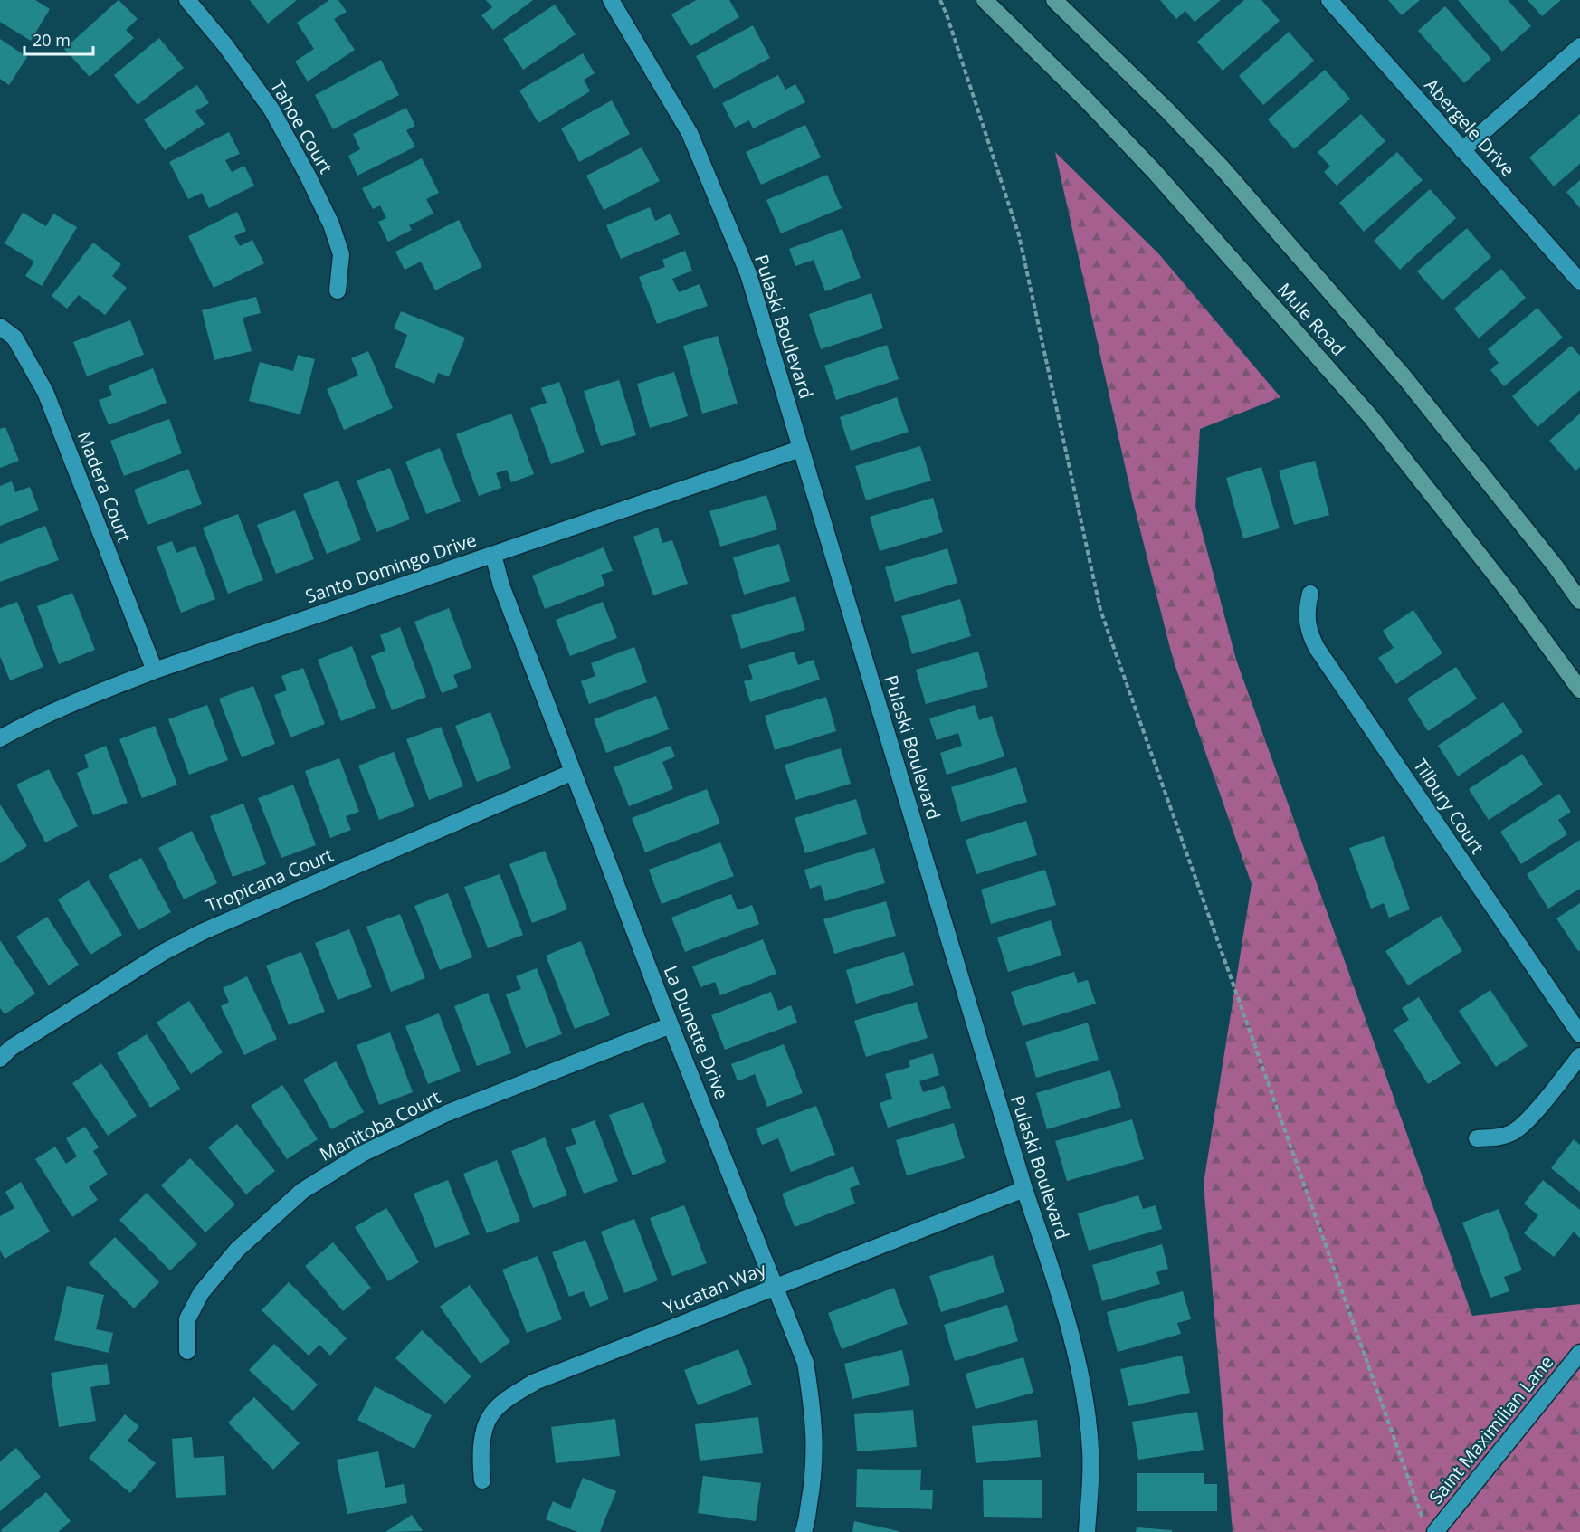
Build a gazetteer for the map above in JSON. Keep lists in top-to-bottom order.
{
  "streets": {
    "main road": ["Mule Road"],
    "street": [
      "Tahoe Court",
      "Abergele Drive",
      "Pulaski Boulevard",
      "Madera Court",
      "Santo Domingo Drive",
      "Tilbury Court",
      "Tropicana Court",
      "La Dunette Drive",
      "Manitoba Court",
      "Yucatan Way",
      "Saint Maximilian Lane"
    ]
  },
  "crossings": [
    ["Pulaski Boulevard", "Santo Domingo Drive"],
    ["Pulaski Boulevard", "Yucatan Way"],
    ["Madera Court", "Santo Domingo Drive"],
    ["Santo Domingo Drive", "La Dunette Drive"],
    ["Tropicana Court", "La Dunette Drive"],
    ["La Dunette Drive", "Manitoba Court"],
    ["La Dunette Drive", "Yucatan Way"]
  ],
  "scale_bar": "20 m"
}
